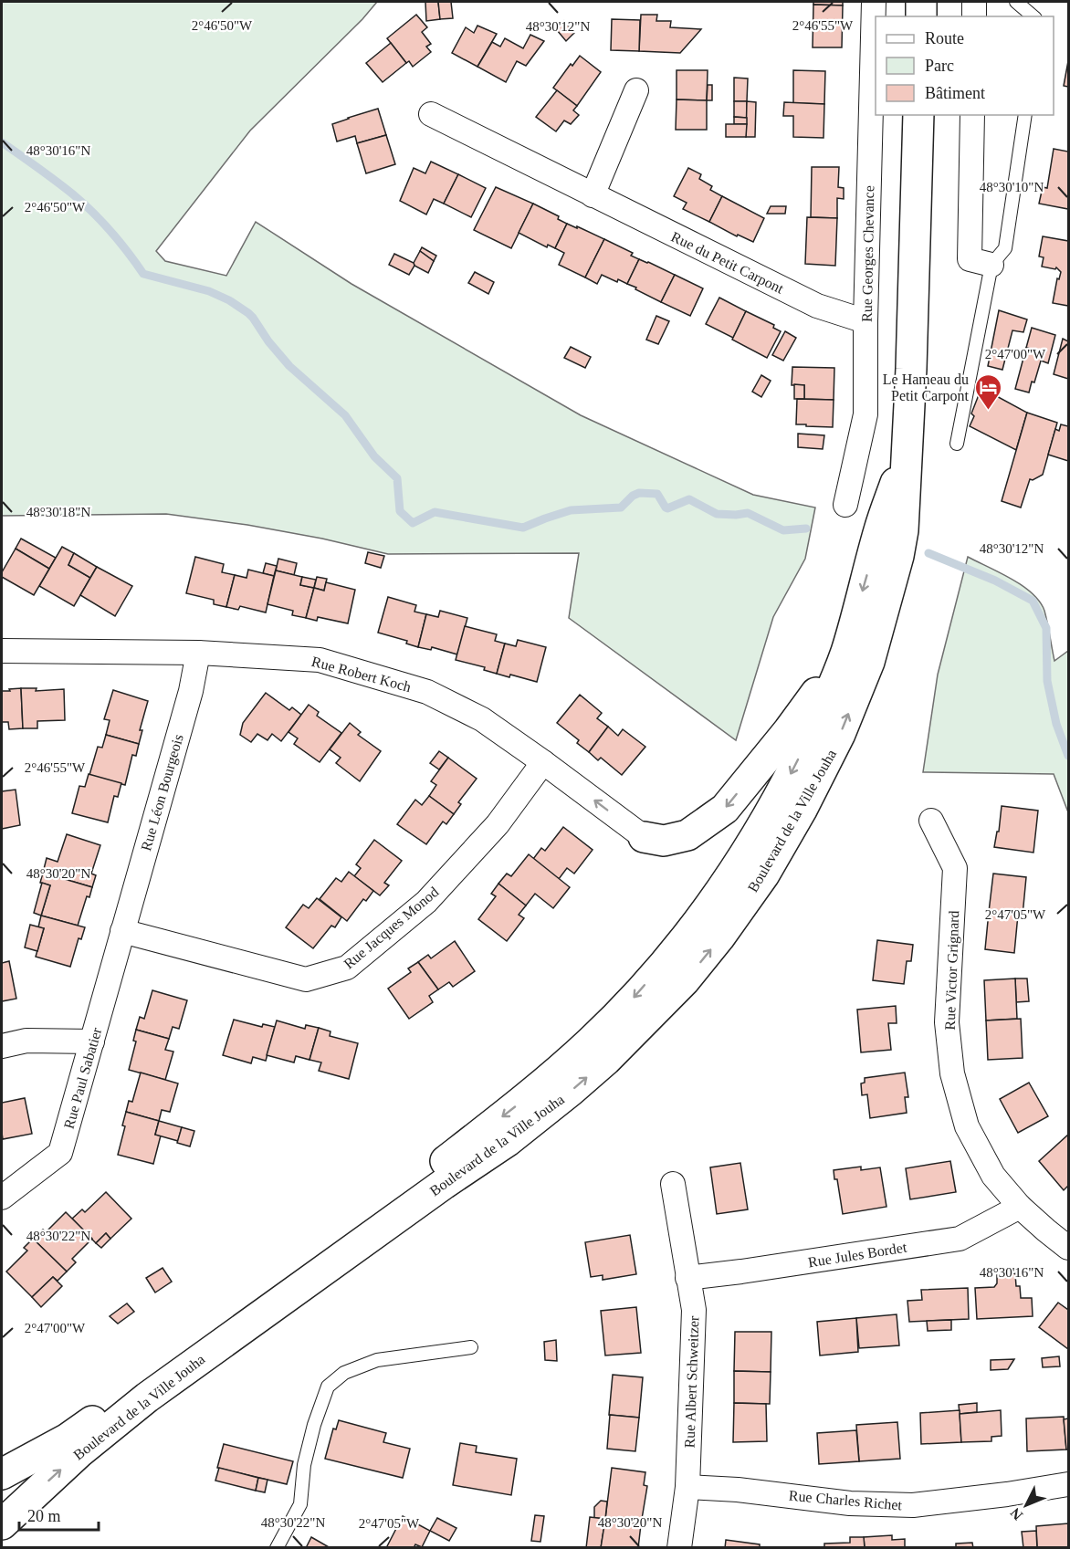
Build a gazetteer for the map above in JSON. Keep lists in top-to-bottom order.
{
  "streets": {
    "main road": ["Boulevard de la Ville Jouha"],
    "street": [
      "Rue Georges Chevance",
      "Rue du Petit Carpont",
      "Rue Robert Koch",
      "Rue Léon Bourgeois",
      "Rue Jacques Monod",
      "Rue Victor Grignard",
      "Rue Paul Sabatier",
      "Rue Jules Bordet",
      "Rue Albert Schweitzer",
      "Rue Charles Richet"
    ]
  },
  "crossings": [
    ["Rue Georges Chevance", "Rue du Petit Carpont"],
    ["Rue Robert Koch", "Rue Léon Bourgeois"],
    ["Rue Robert Koch", "Rue Jacques Monod"],
    ["Rue Léon Bourgeois", "Rue Jacques Monod"],
    ["Rue Léon Bourgeois", "Rue Paul Sabatier"],
    ["Rue Jacques Monod", "Rue Paul Sabatier"],
    ["Rue Victor Grignard", "Rue Jules Bordet"],
    ["Rue Jules Bordet", "Rue Albert Schweitzer"],
    ["Rue Albert Schweitzer", "Rue Charles Richet"]
  ],
  "places": {
    "hotel": ["Le Hameau du Petit Carpont"]
  },
  "legend": ["Route", "Parc", "Bâtiment"],
  "scale_bar": "20 m",
  "north": "bottom left",
  "coordinates": [
    "2°46'50\"W",
    "2°46'55\"W",
    "48°30'12\"N",
    "48°30'16\"N",
    "48°30'10\"N",
    "2°47'00\"W",
    "48°30'18\"N",
    "48°30'20\"N",
    "2°47'05\"W",
    "48°30'22\"N"
  ]
}
